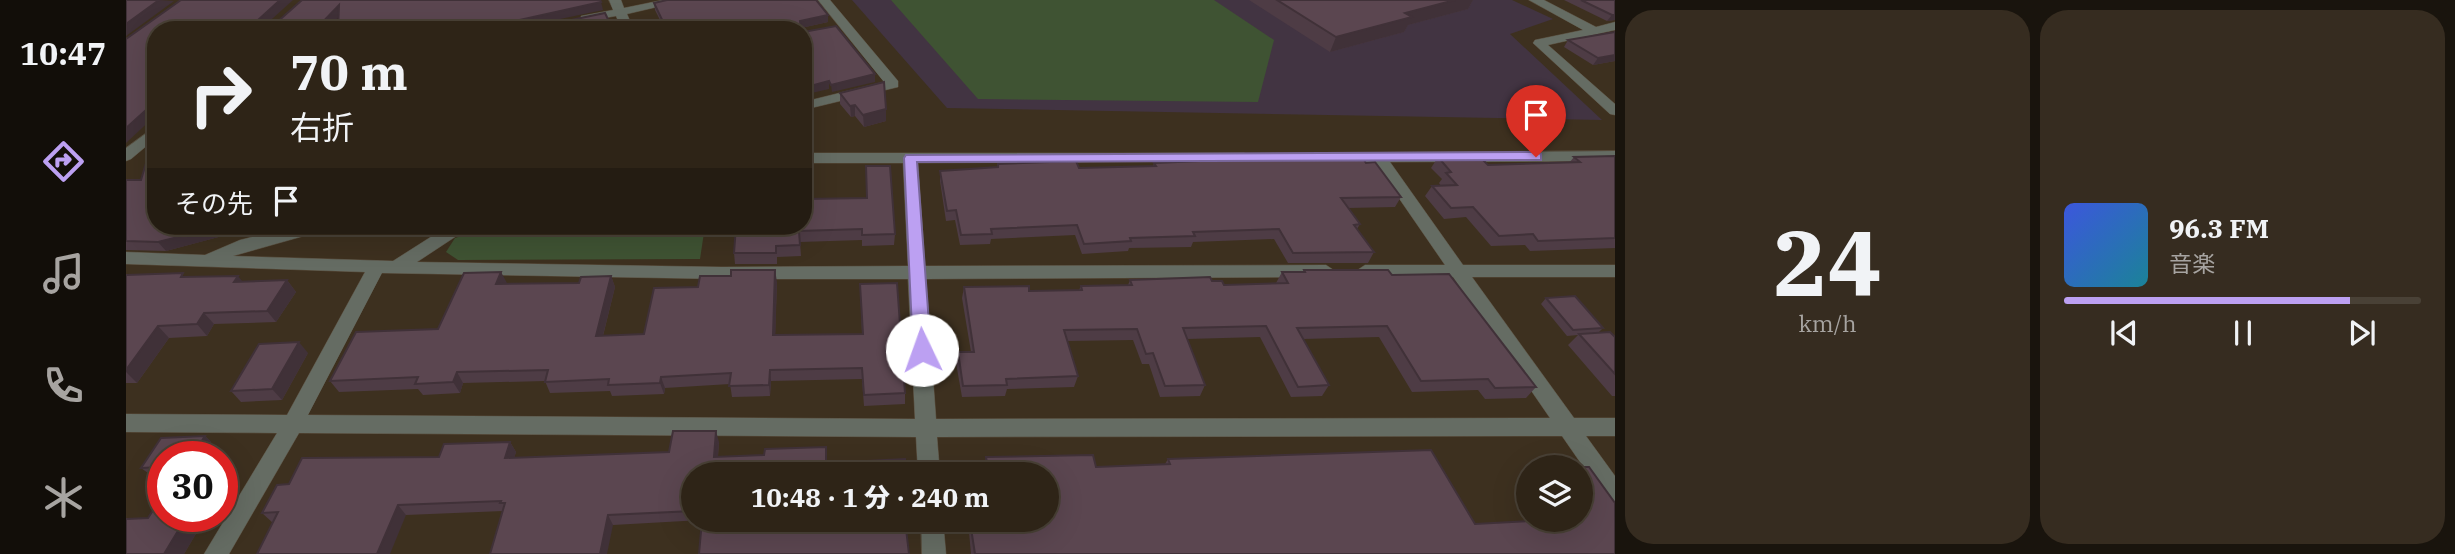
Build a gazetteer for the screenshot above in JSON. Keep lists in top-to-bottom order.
{
  "page": {
    "tabs": "10:47",
    "tile": ["24", "km/h"],
    "turn": ["70 m", "右折"],
    "then": "その先",
    "song": ["96.3 FM", "音楽"],
    "limit": "30",
    "trip": "10:48 · 1 分 · 240 m"
  }
}
